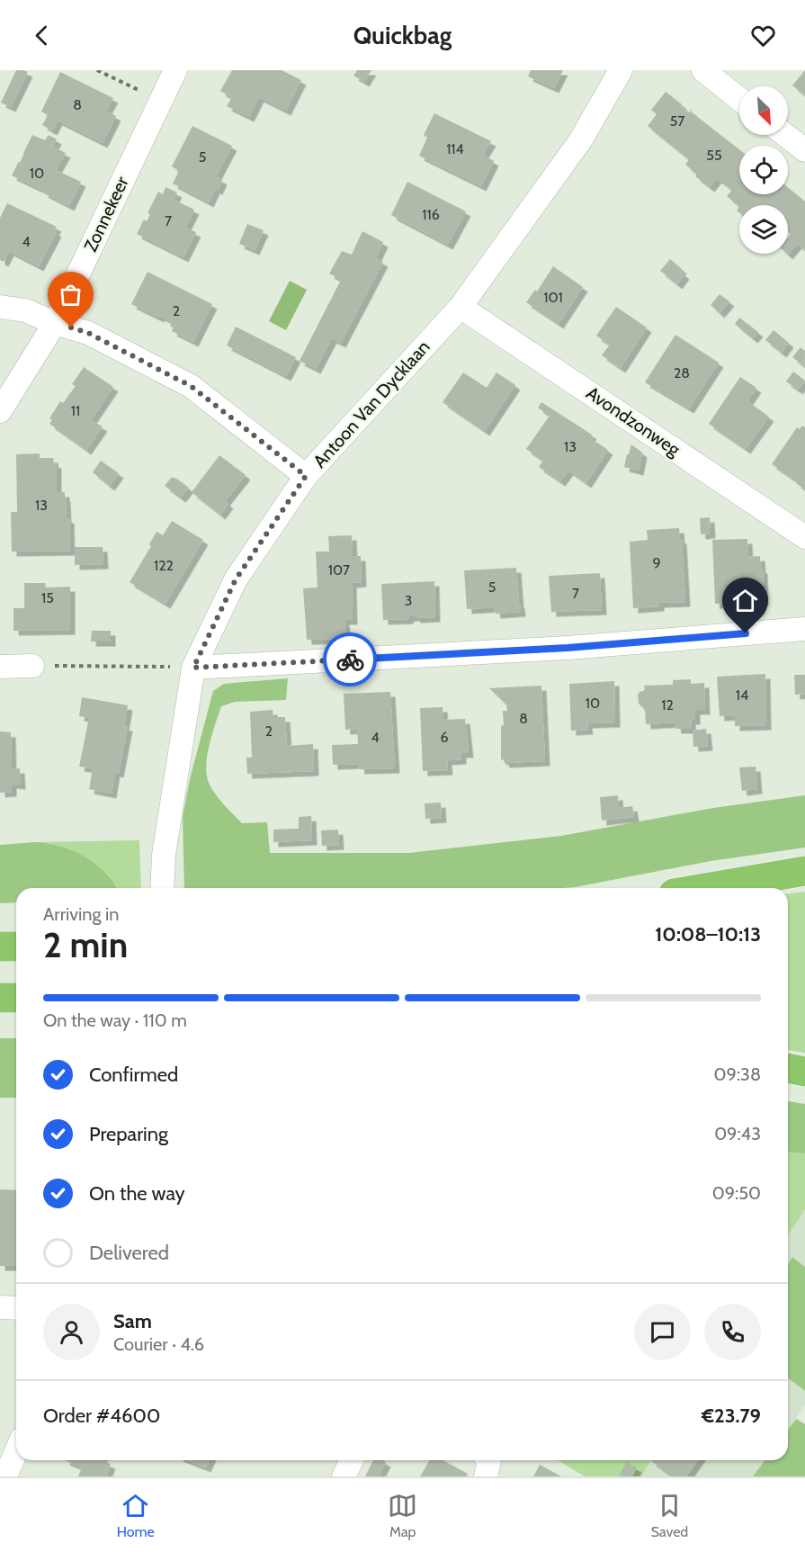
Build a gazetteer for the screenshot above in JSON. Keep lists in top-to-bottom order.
{
  "streets": {
    "street": ["Zonnekeer", "Antoon Van Dycklaan", "Avondzonweg"]
  },
  "crossings": [
    ["Antoon Van Dycklaan", "Avondzonweg"]
  ],
  "house_numbers": [
    "8",
    "57",
    "114",
    "55",
    "5",
    "10",
    "116",
    "7",
    "4",
    "101",
    "2",
    "28",
    "11",
    "13",
    "13",
    "9",
    "122",
    "107",
    "5",
    "7",
    "15",
    "3",
    "14",
    "10",
    "12",
    "8",
    "2",
    "4",
    "6"
  ],
  "north": "bottom right",
  "page": {
    "header": "Quickbag",
    "heading": ["2 min", "Arriving in", "10:08–10:13"],
    "panel": [
      "Sam",
      "Courier · 4.6",
      "Order #4600",
      "€23.79"
    ],
    "bar": "On the way · 110 m",
    "list": [
      ["Confirmed", "09:38"],
      ["Preparing", "09:43"],
      ["On the way", "09:50"],
      "Delivered"
    ],
    "tabs": ["Home", "Map", "Saved"]
  }
}
